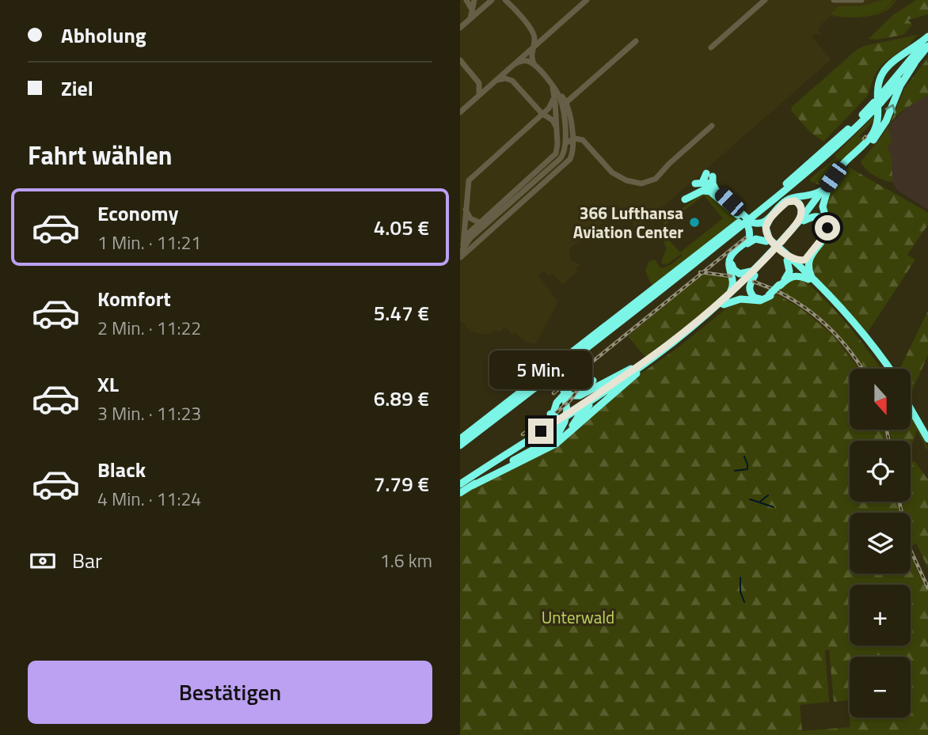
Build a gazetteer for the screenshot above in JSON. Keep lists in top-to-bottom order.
{
  "parks": ["Unterwald"],
  "places": ["366 Lufthansa Aviation Center"],
  "north": "bottom",
  "page": {
    "banner": ["Abholung", "Ziel"],
    "heading": "Fahrt wählen",
    "list": [
      {
        "name": "Economy",
        "note": "1 Min. · 11:21",
        "value": "4.05 €"
      },
      {
        "name": "Komfort",
        "note": "2 Min. · 11:22",
        "value": "5.47 €"
      },
      {
        "name": "XL",
        "note": "3 Min. · 11:23",
        "value": "6.89 €"
      },
      {
        "name": "Black",
        "note": "4 Min. · 11:24",
        "value": "7.79 €"
      }
    ],
    "bubble": "5 Min.",
    "map_buttons": ["+", "−"],
    "pay": ["Bar", "1.6 km"],
    "buttons": "Bestätigen"
  }
}
